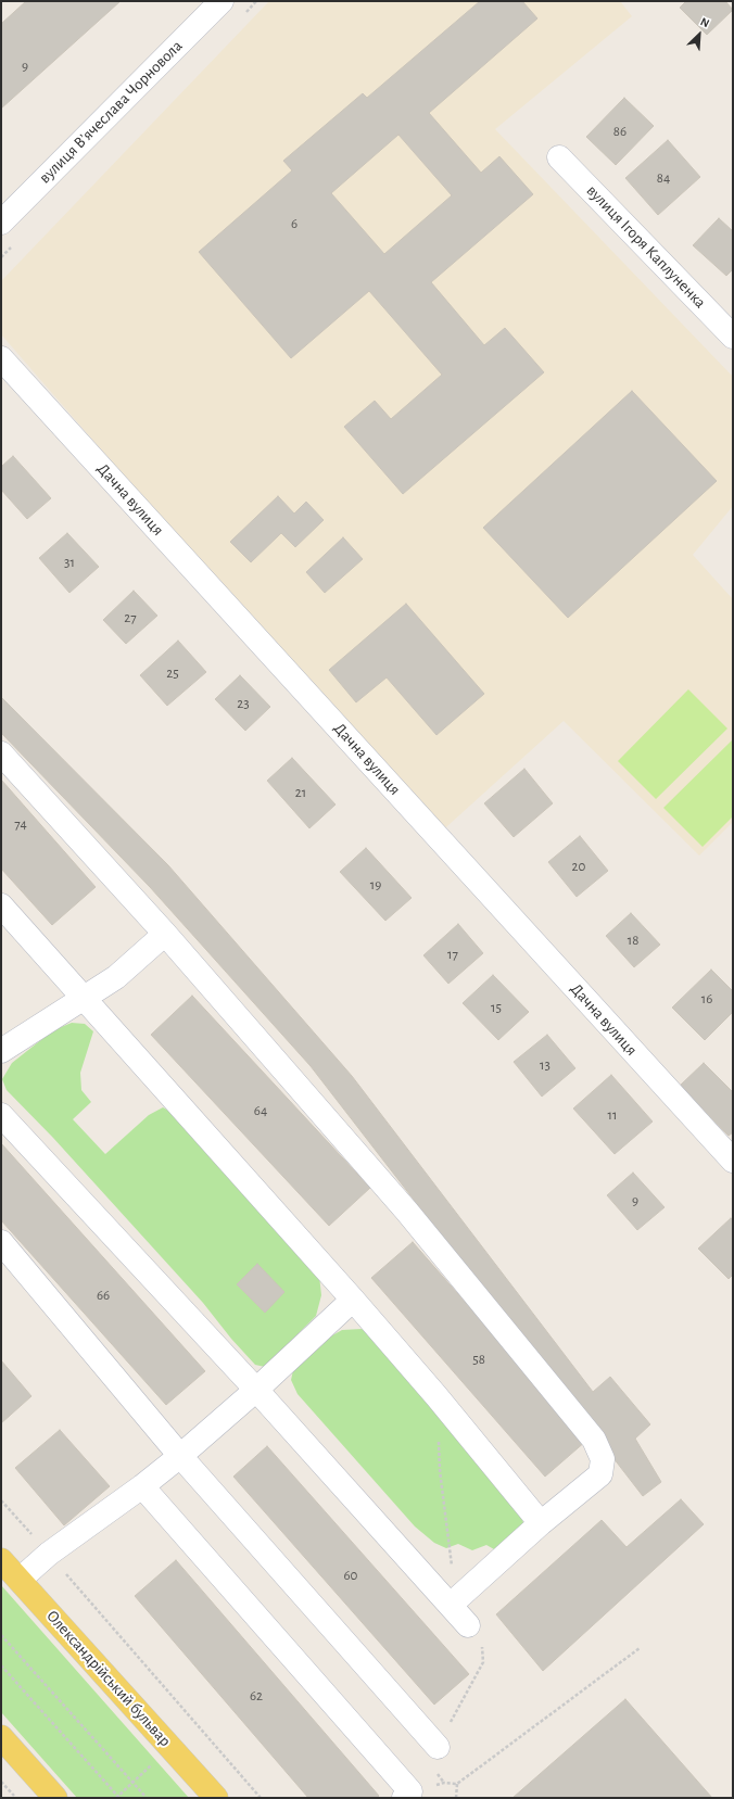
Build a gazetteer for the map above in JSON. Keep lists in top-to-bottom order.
{
  "streets": {
    "main road": ["Олександрійський бульвар"],
    "street": ["вулиця Вʼячеслава Чорновола", "вулиця Ігоря Каплуненка", "Дачна вулиця"]
  },
  "house_numbers": [
    "9",
    "86",
    "84",
    "6",
    "31",
    "27",
    "25",
    "23",
    "21",
    "74",
    "20",
    "19",
    "18",
    "17",
    "16",
    "15",
    "13",
    "64",
    "11",
    "9",
    "66",
    "58",
    "60",
    "62"
  ],
  "north": "top right"
}
